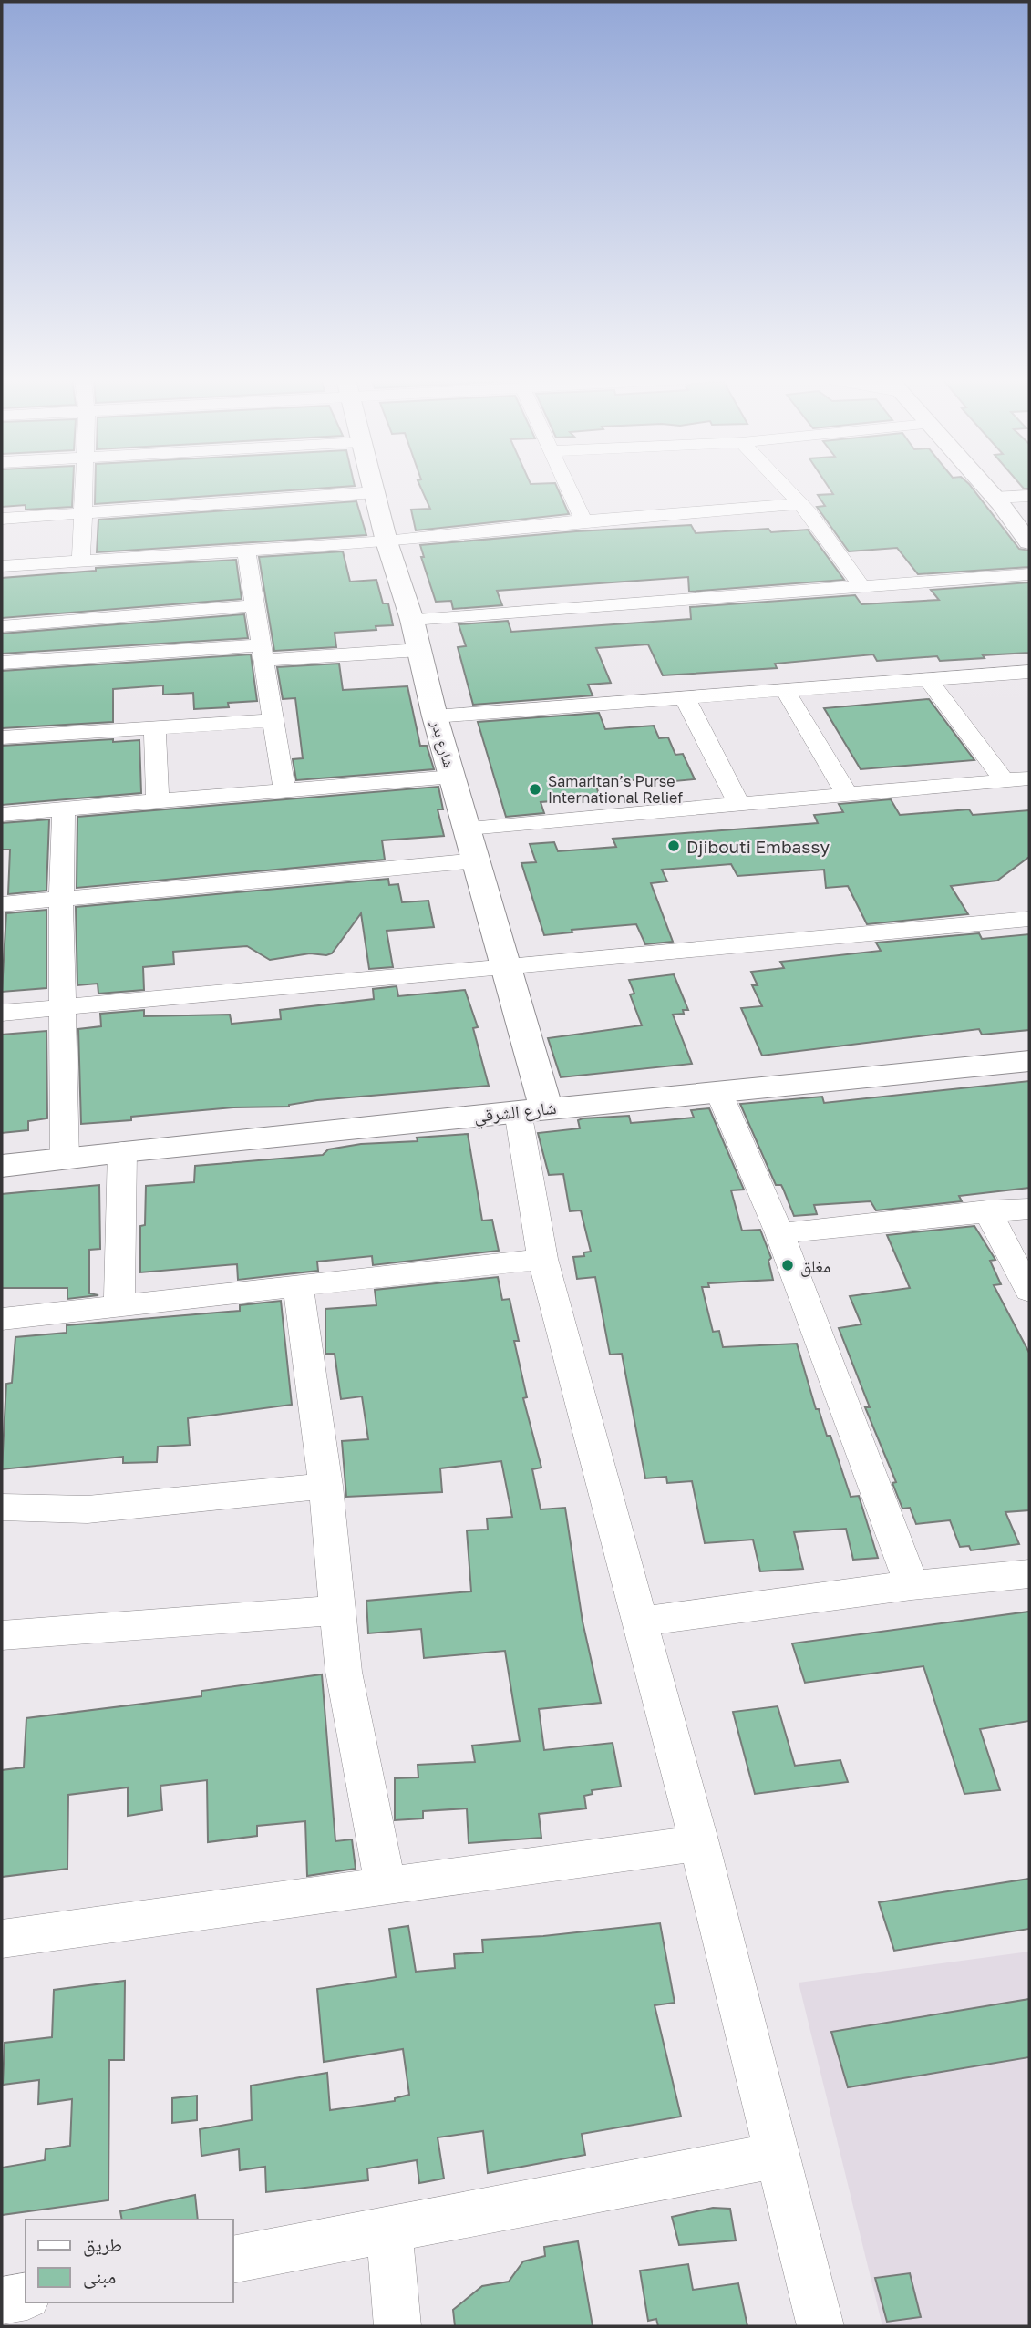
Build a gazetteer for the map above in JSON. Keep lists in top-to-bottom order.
{
  "streets": {
    "street": ["شارع بدر", "شارع الشرقي"]
  },
  "crossings": [
    ["شارع بدر", "شارع الشرقي"]
  ],
  "places": ["Samaritan’s Purse International Relief", "Djibouti Embassy", "مغلق"],
  "legend": ["طريق", "مبنى"]
}
